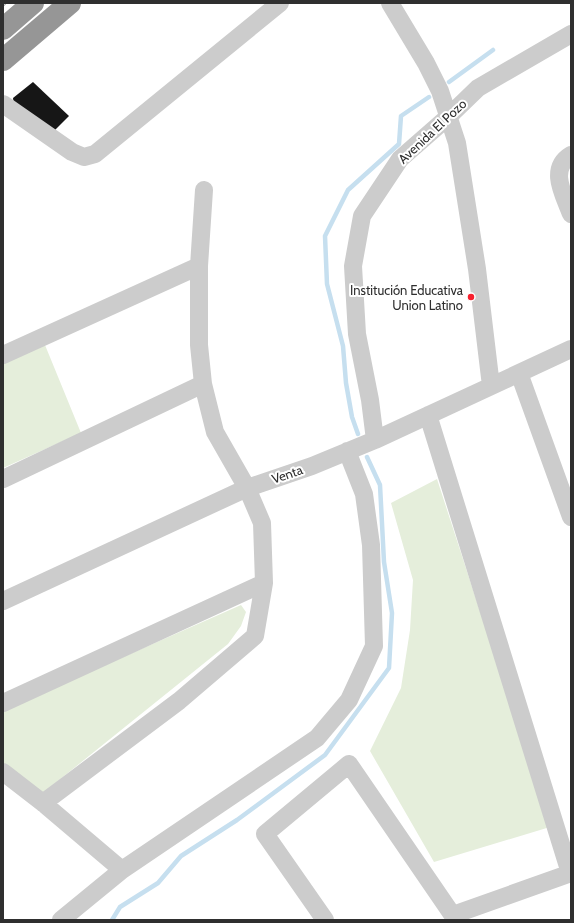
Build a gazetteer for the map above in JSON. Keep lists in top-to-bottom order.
{
  "streets": {
    "street": ["Avenida El Pozo", "Venta"]
  },
  "crossings": [
    ["Avenida El Pozo", "Venta"]
  ],
  "places": ["Institución Educativa Union Latino"]
}
